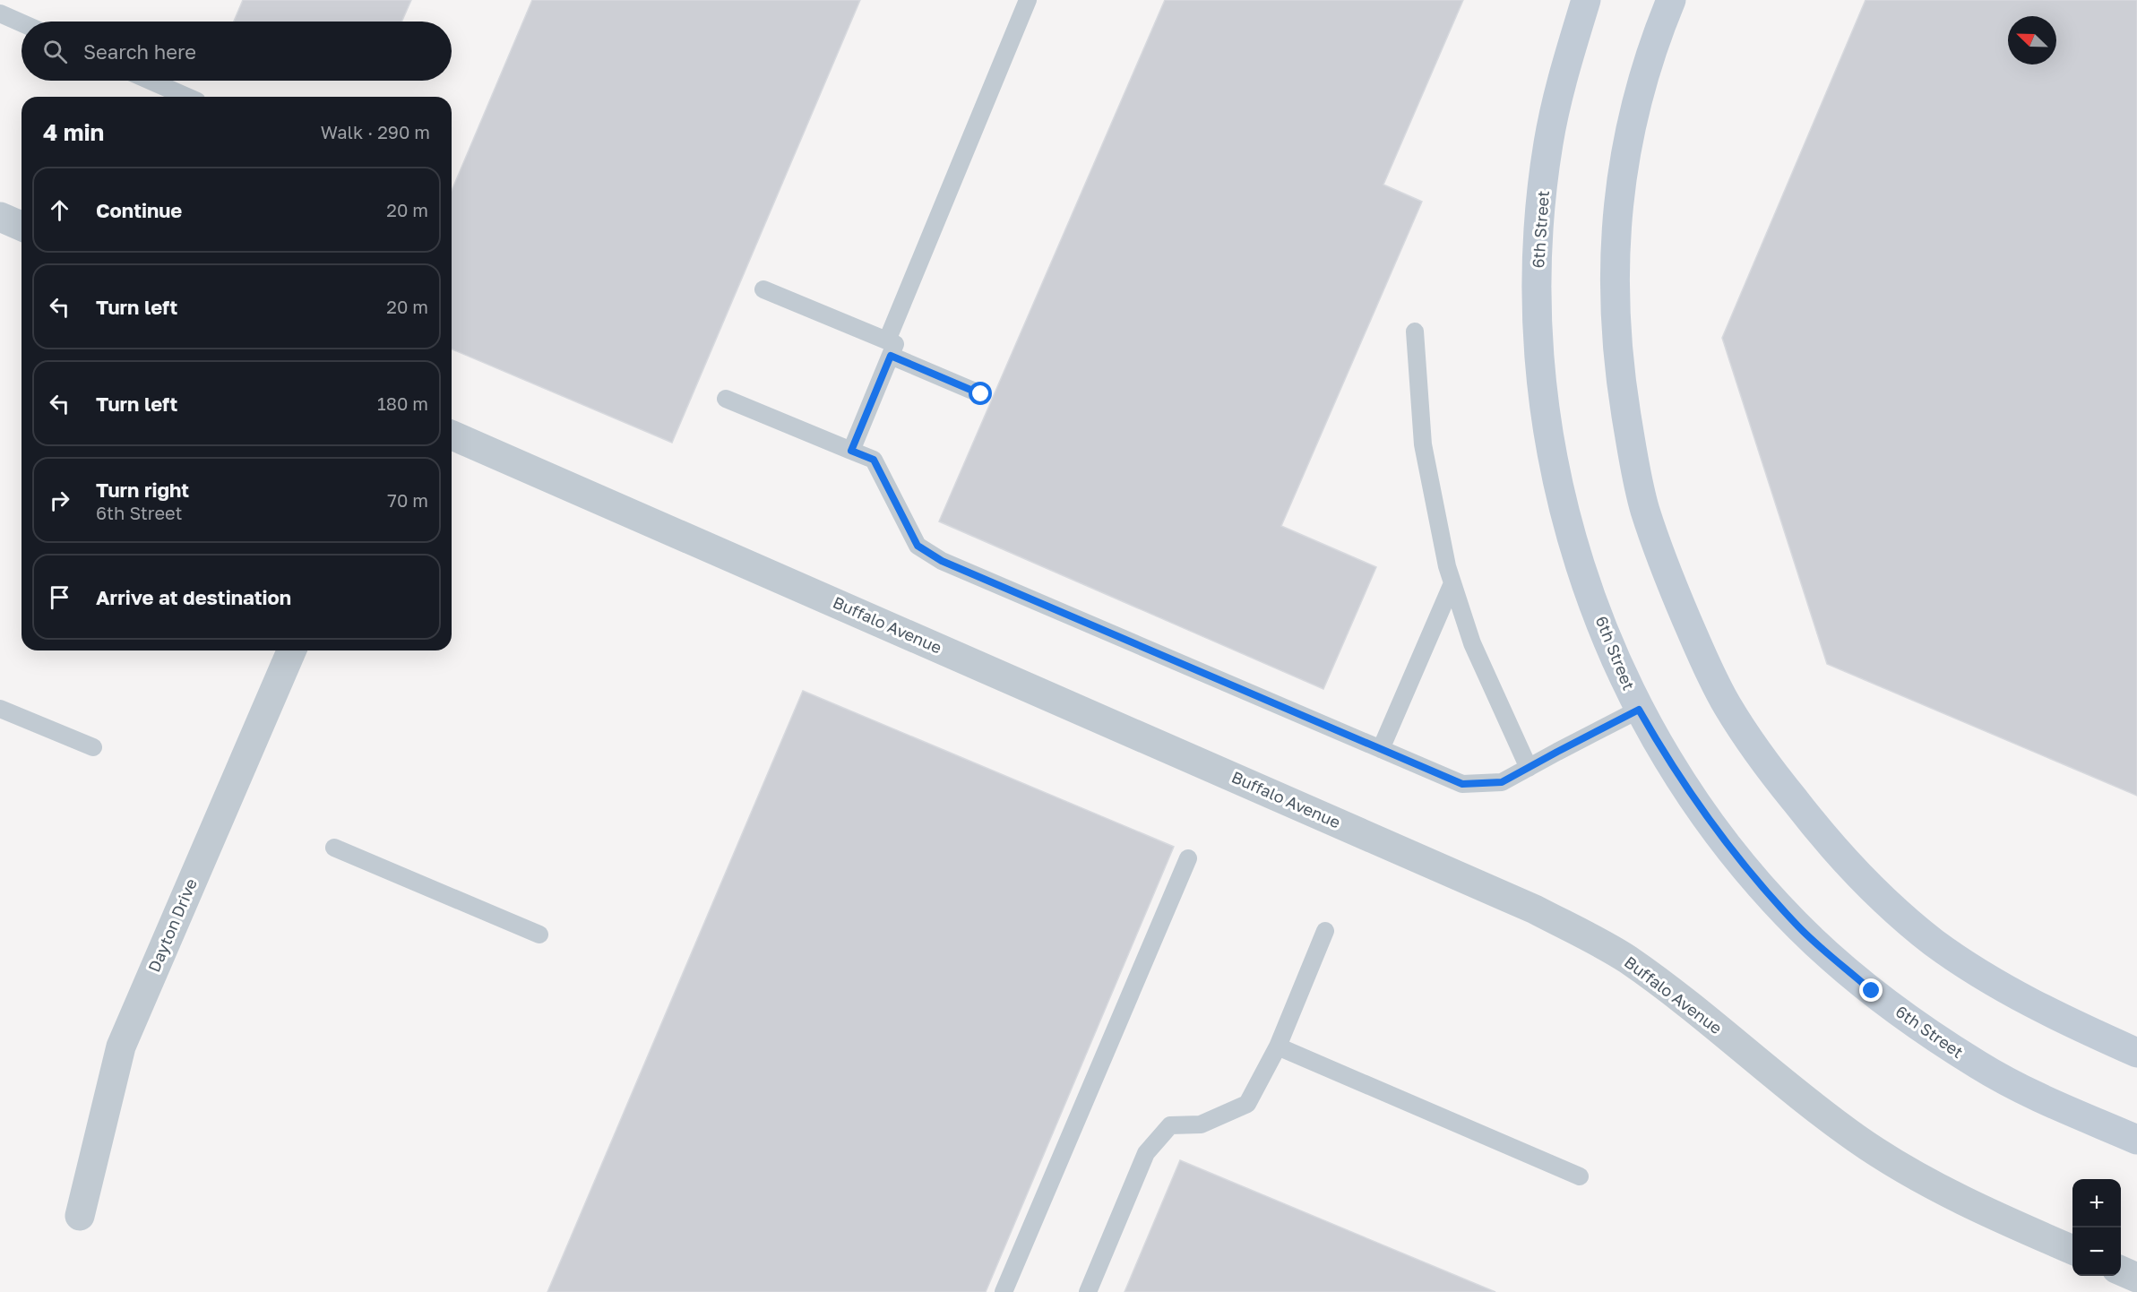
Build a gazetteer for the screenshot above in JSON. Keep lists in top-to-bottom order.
{
  "streets": {
    "main road": ["6th Street"],
    "street": ["Buffalo Avenue", "Dayton Drive"]
  },
  "north": "top left",
  "page": {
    "search": "Search here",
    "heading": ["4 min", "Walk · 290 m"],
    "list": [
      ["Continue", "20 m"],
      ["Turn left", "20 m"],
      ["Turn left", "180 m"],
      ["Turn right", "6th Street", "70 m"],
      "Arrive at destination"
    ],
    "map_buttons": ["+", "−"]
  }
}
